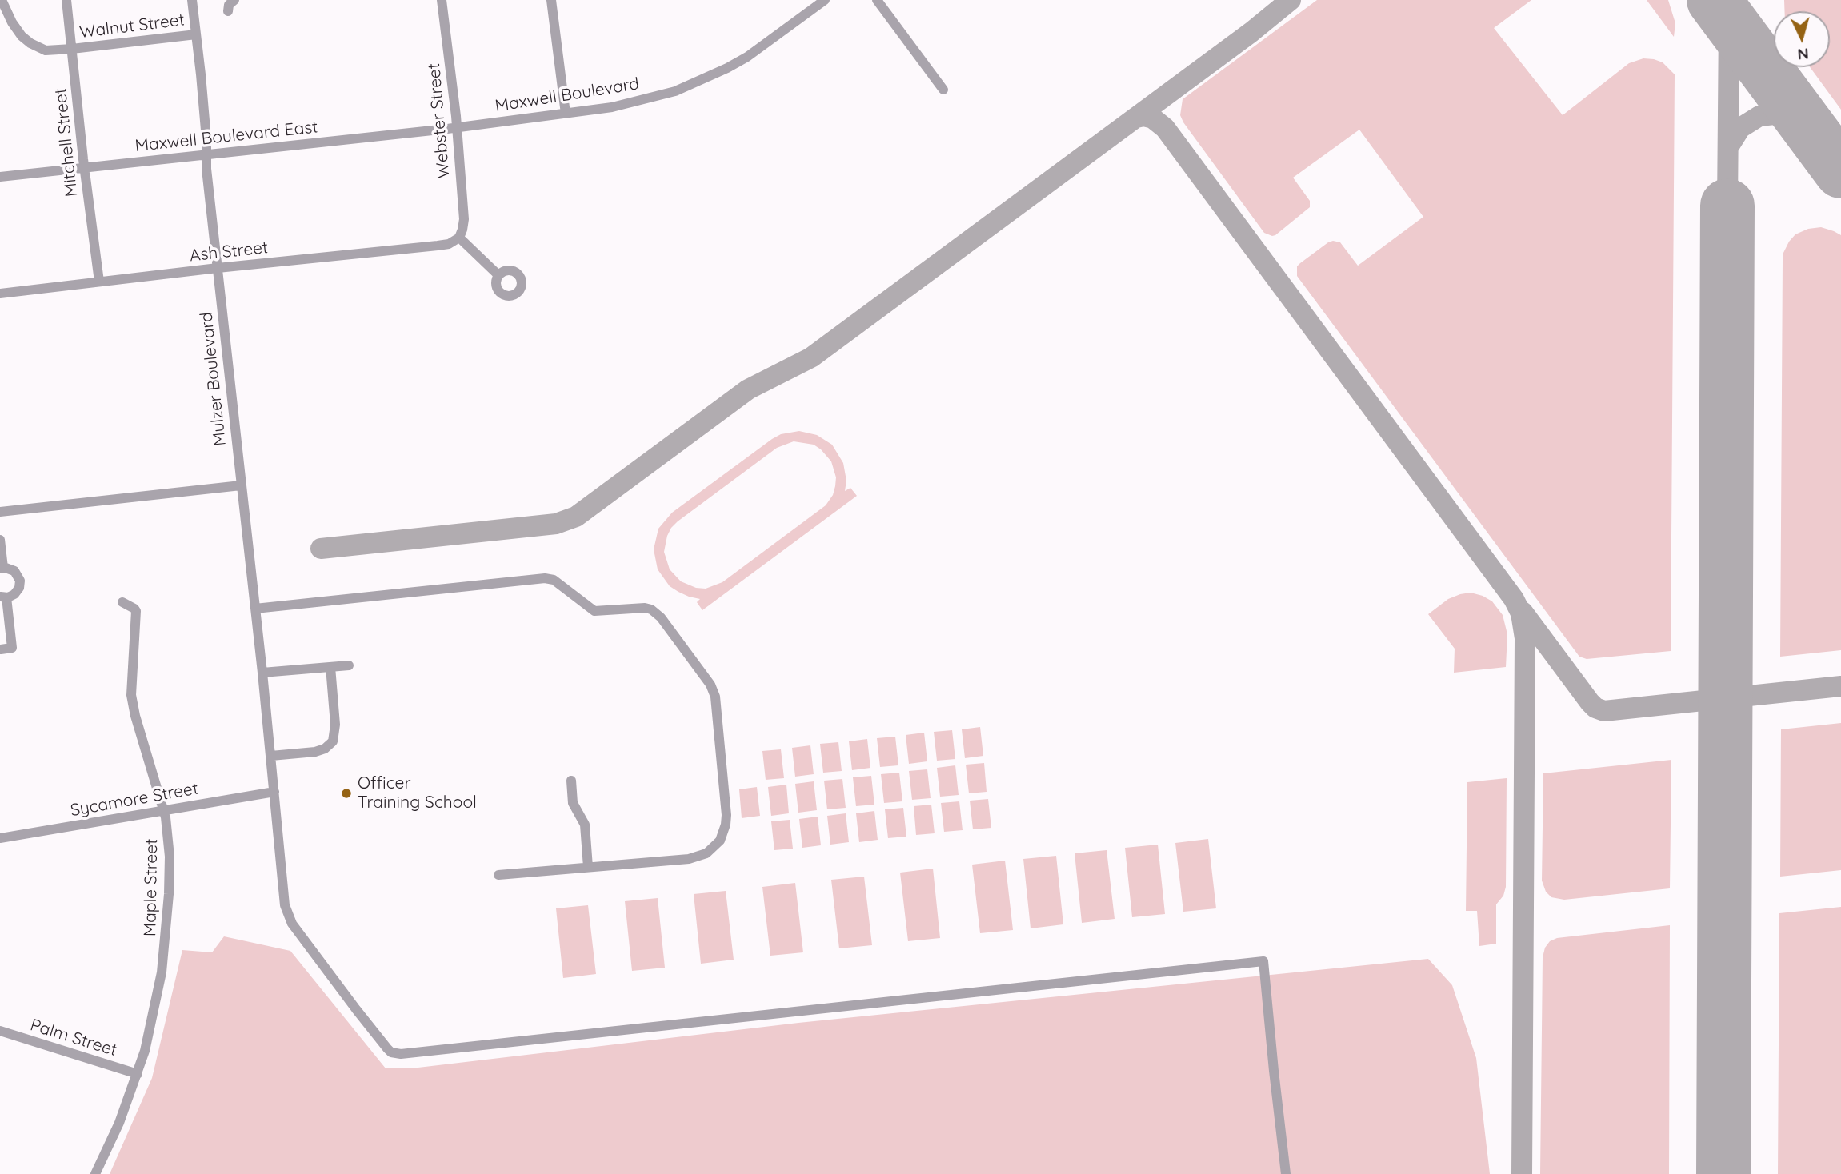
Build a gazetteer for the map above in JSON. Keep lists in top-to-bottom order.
{
  "streets": {
    "street": [
      "Walnut Street",
      "Maxwell Boulevard",
      "Webster Street",
      "Maxwell Boulevard East",
      "Mitchell Street",
      "Ash Street",
      "Mulzer Boulevard",
      "Sycamore Street",
      "Maple Street",
      "Palm Street"
    ]
  },
  "crossings": [
    ["Walnut Street", "Mitchell Street"],
    ["Walnut Street", "Mulzer Boulevard"],
    ["Maxwell Boulevard", "Webster Street"],
    ["Maxwell Boulevard", "Maxwell Boulevard East"],
    ["Webster Street", "Maxwell Boulevard East"],
    ["Webster Street", "Ash Street"],
    ["Maxwell Boulevard East", "Mitchell Street"],
    ["Maxwell Boulevard East", "Mulzer Boulevard"],
    ["Mitchell Street", "Ash Street"],
    ["Ash Street", "Mulzer Boulevard"],
    ["Mulzer Boulevard", "Sycamore Street"],
    ["Sycamore Street", "Maple Street"],
    ["Maple Street", "Palm Street"]
  ],
  "places": ["Officer Training School"],
  "north": "bottom"
}
